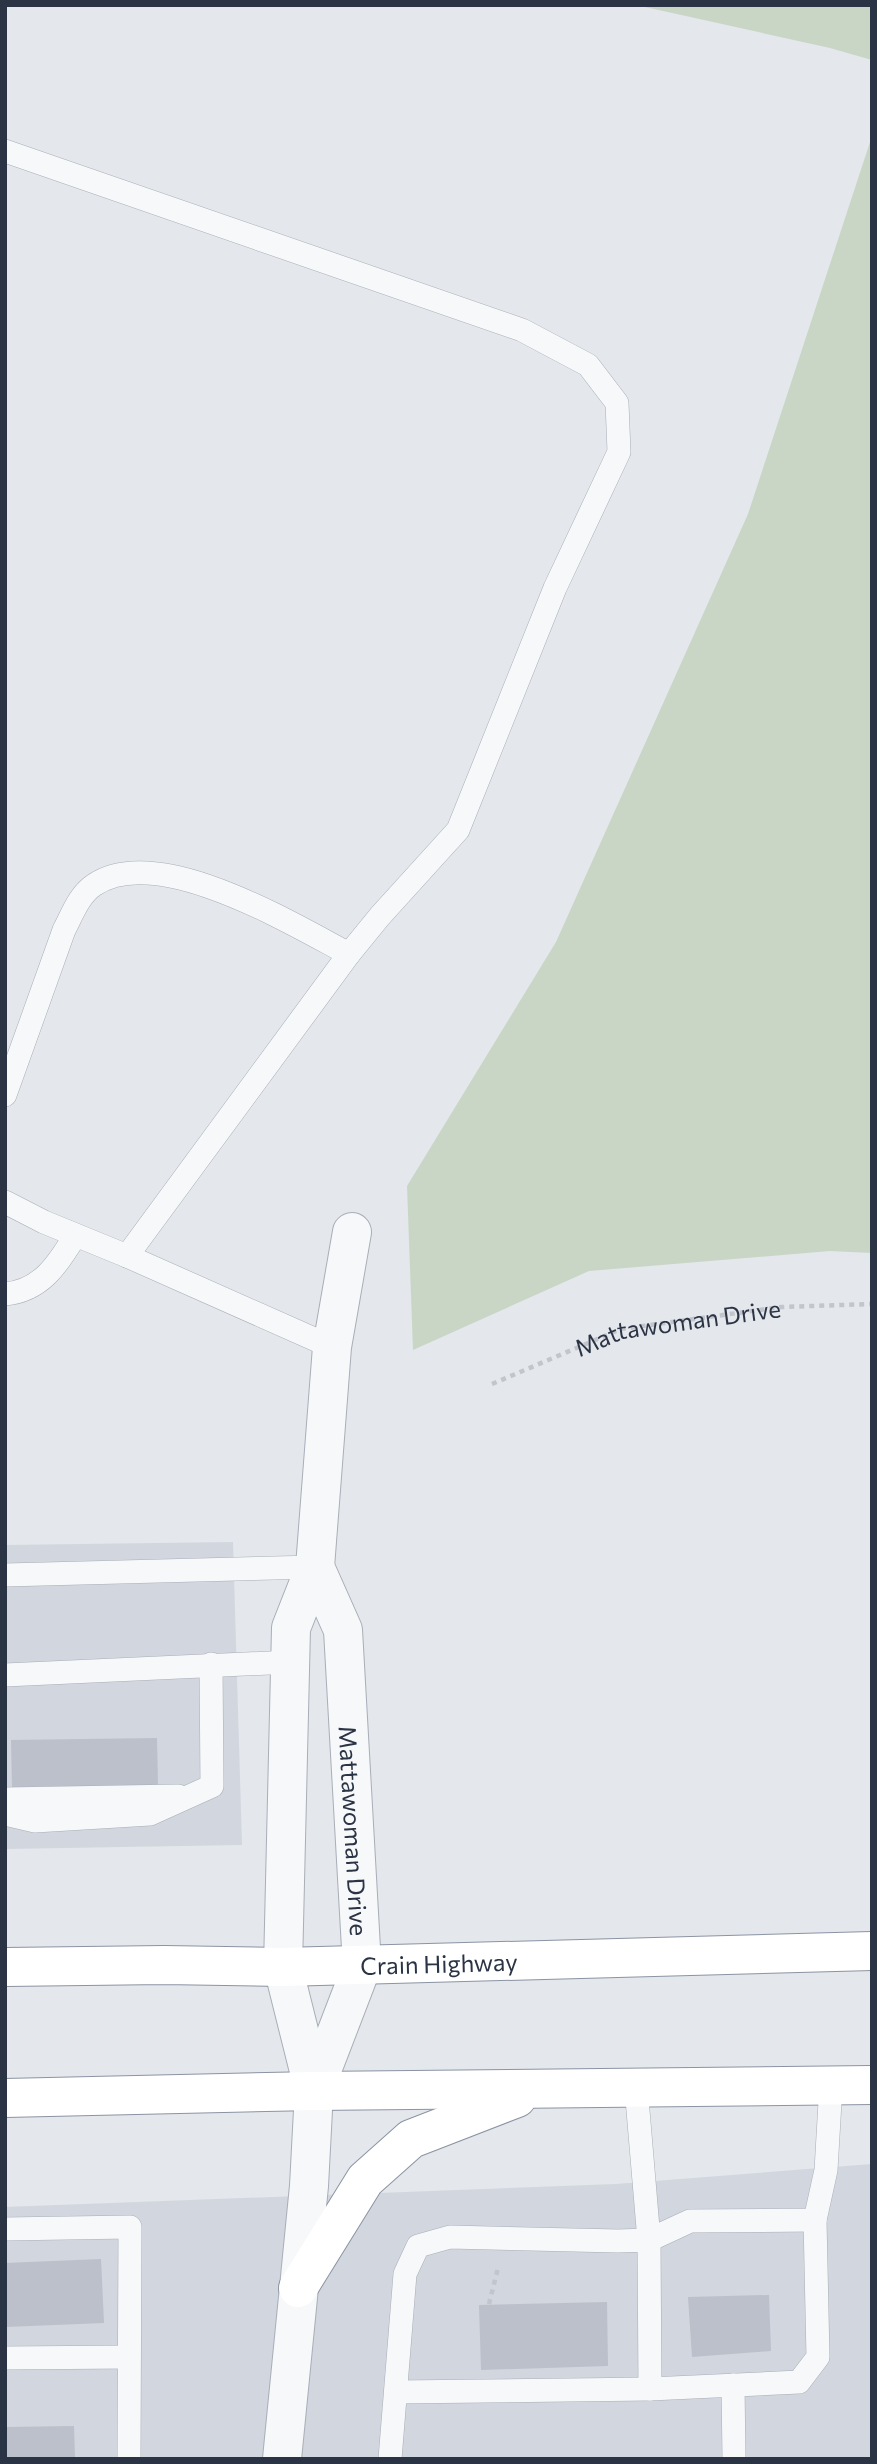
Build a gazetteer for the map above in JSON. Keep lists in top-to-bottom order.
{
  "streets": {
    "highway": ["Crain Highway"],
    "street": ["Mattawoman Drive"]
  },
  "crossings": [
    ["Mattawoman Drive", "Crain Highway"]
  ]
}
